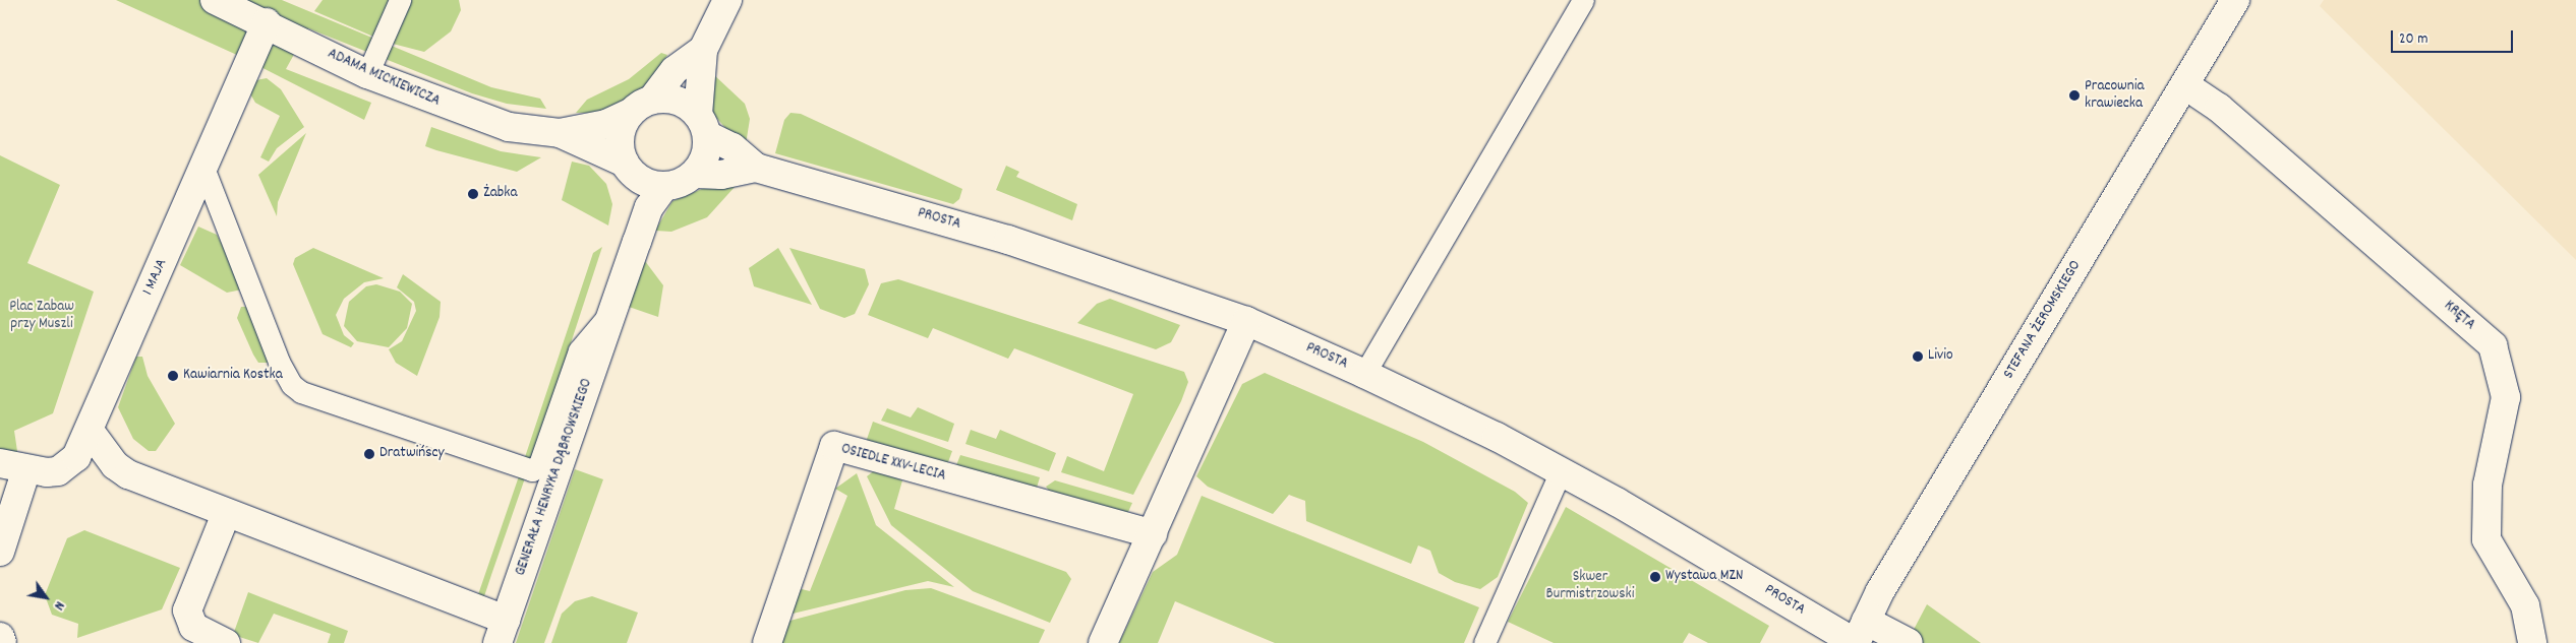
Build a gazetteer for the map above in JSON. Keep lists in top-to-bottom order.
{
  "streets": {
    "street": [
      "ADAMA MICKIEWICZA",
      "PROSTA",
      "1 MAJA",
      "KRĘTA",
      "STEFANA ŻEROMSKIEGO",
      "OSIEDLE XXV-LECIA",
      "GENERAŁA HENRYKA DĄBROWSKIEGO"
    ]
  },
  "crossings": [
    ["ADAMA MICKIEWICZA", "PROSTA"],
    ["ADAMA MICKIEWICZA", "1 MAJA"],
    ["ADAMA MICKIEWICZA", "GENERAŁA HENRYKA DĄBROWSKIEGO"],
    ["PROSTA", "STEFANA ŻEROMSKIEGO"],
    ["PROSTA", "GENERAŁA HENRYKA DĄBROWSKIEGO"],
    ["1 MAJA", "GENERAŁA HENRYKA DĄBROWSKIEGO"],
    ["KRĘTA", "STEFANA ŻEROMSKIEGO"]
  ],
  "parks": ["Plac Zabaw przy Muszli", "Skwer Burmistrzowski"],
  "places": [
    "Pracownia krawiecka",
    "Żabka",
    "Livio",
    "Kawiarnia Kostka",
    "Dratwińscy",
    "Wystawa MZN"
  ],
  "scale_bar": "20 m",
  "north": "bottom right"
}
